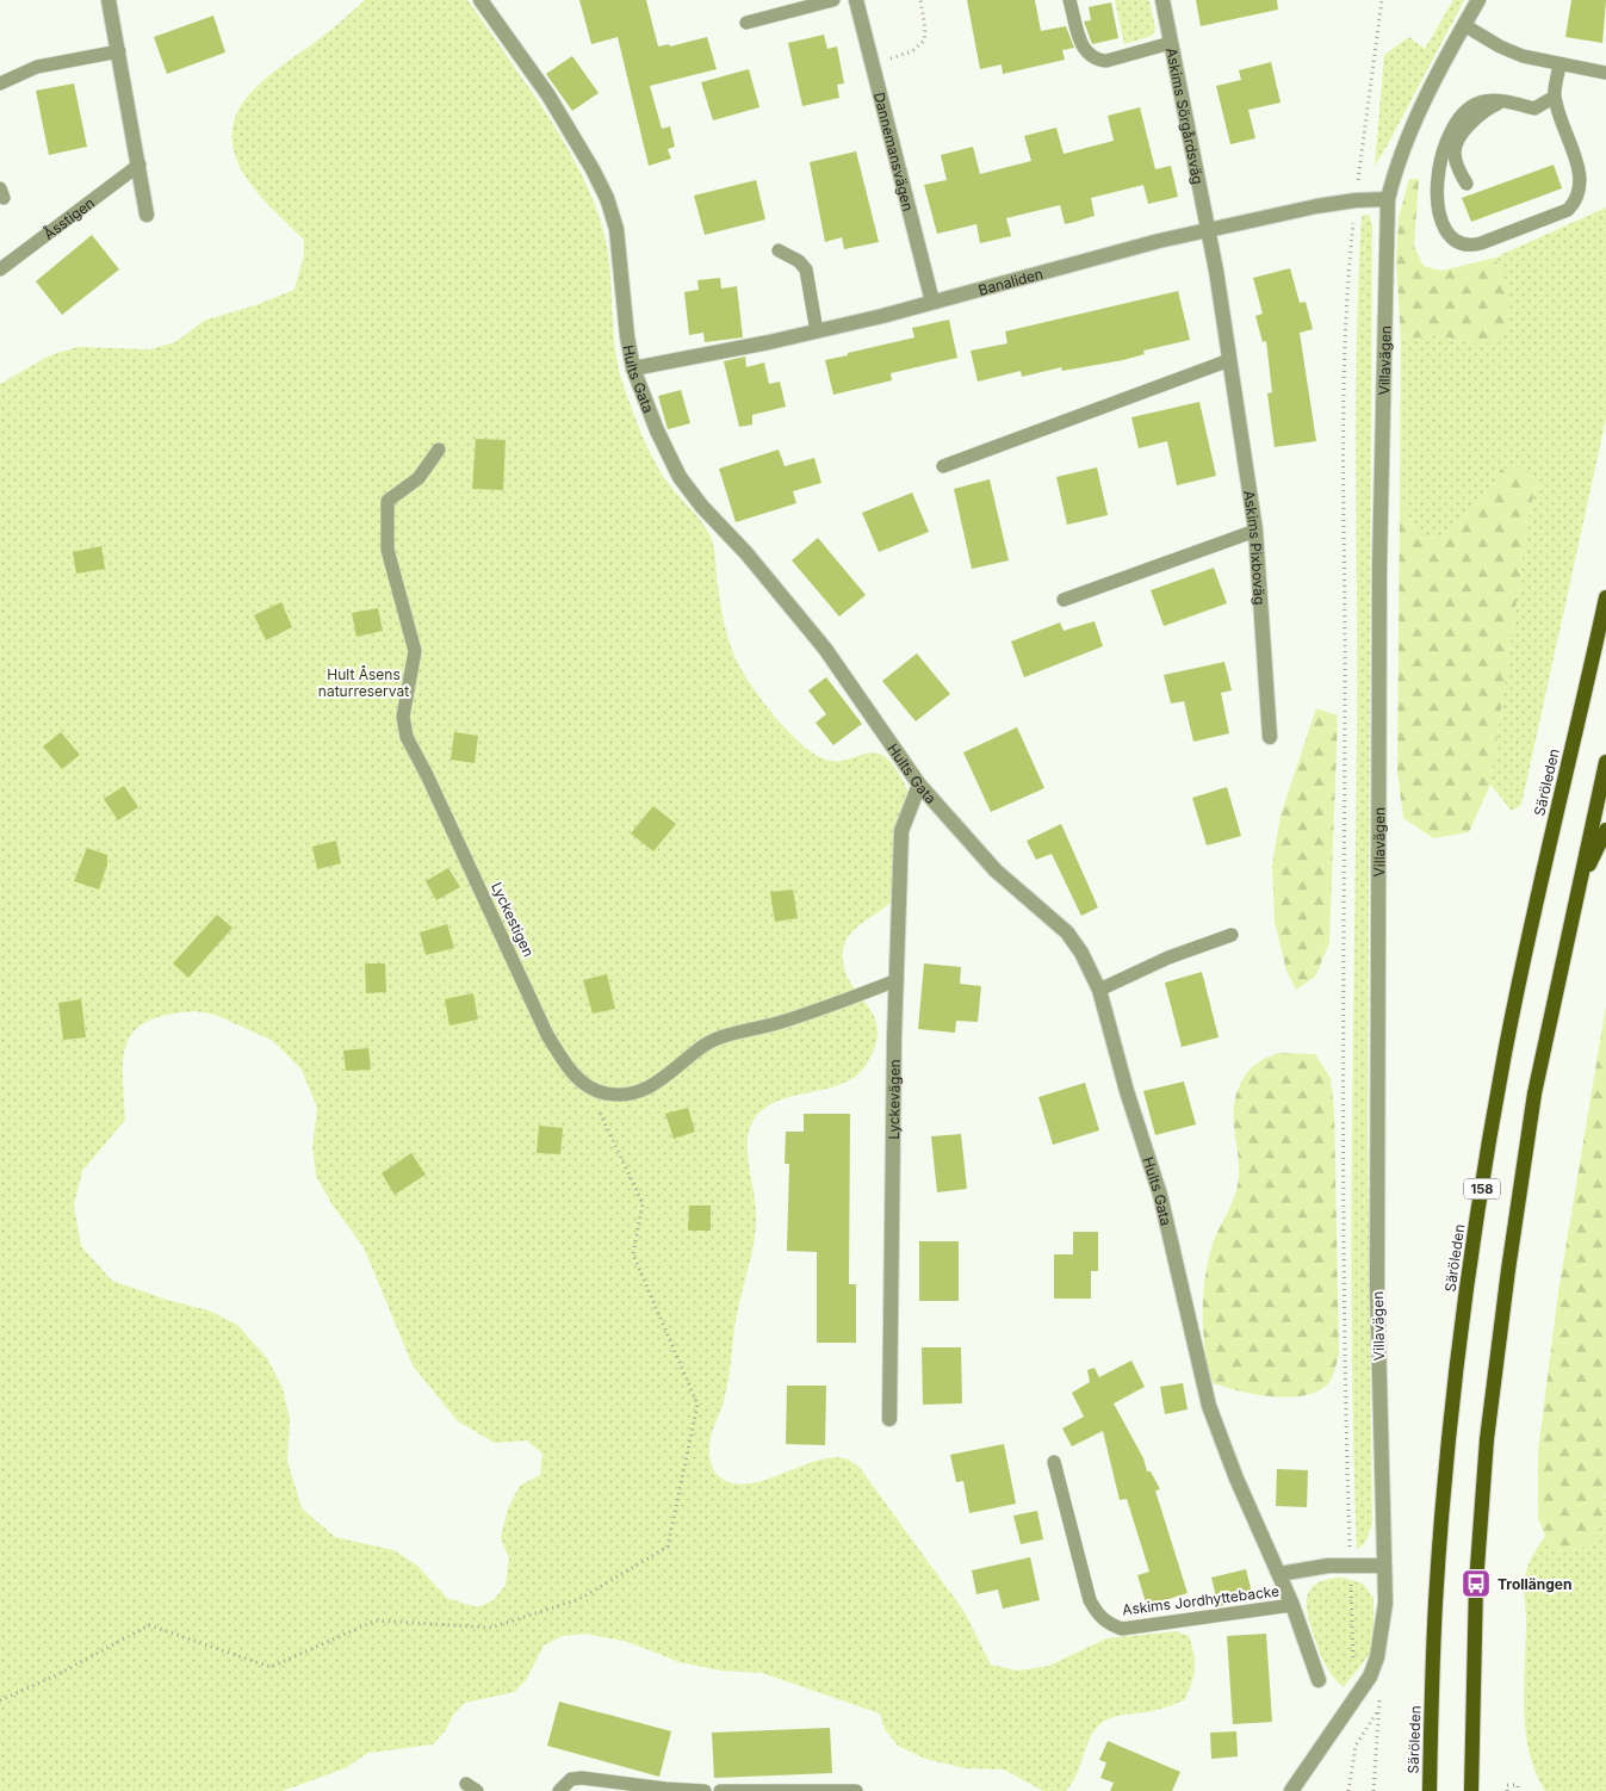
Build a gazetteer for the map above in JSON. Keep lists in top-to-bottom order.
{
  "streets": {
    "main road": ["Säröleden", "158"],
    "street": [
      "Askims Sörgårdsväg",
      "Dannemansvägen",
      "Banaliden",
      "Villavägen",
      "Hults Gata",
      "Askims Pixboväg",
      "Lyckevägen"
    ],
    "lane": ["Åsstigen", "Lyckestigen", "Askims Jordhyttebacke"]
  },
  "crossings": [
    ["Askims Sörgårdsväg", "Banaliden"],
    ["Askims Sörgårdsväg", "Askims Pixboväg"],
    ["Dannemansvägen", "Banaliden"],
    ["Banaliden", "Villavägen"],
    ["Banaliden", "Hults Gata"],
    ["Banaliden", "Askims Pixboväg"],
    ["Hults Gata", "Lyckevägen"],
    ["Hults Gata", "Askims Jordhyttebacke"]
  ],
  "parks": ["Hult Åsens naturreservat"],
  "places": {
    "bus stop": ["Trollängen"]
  }
}
